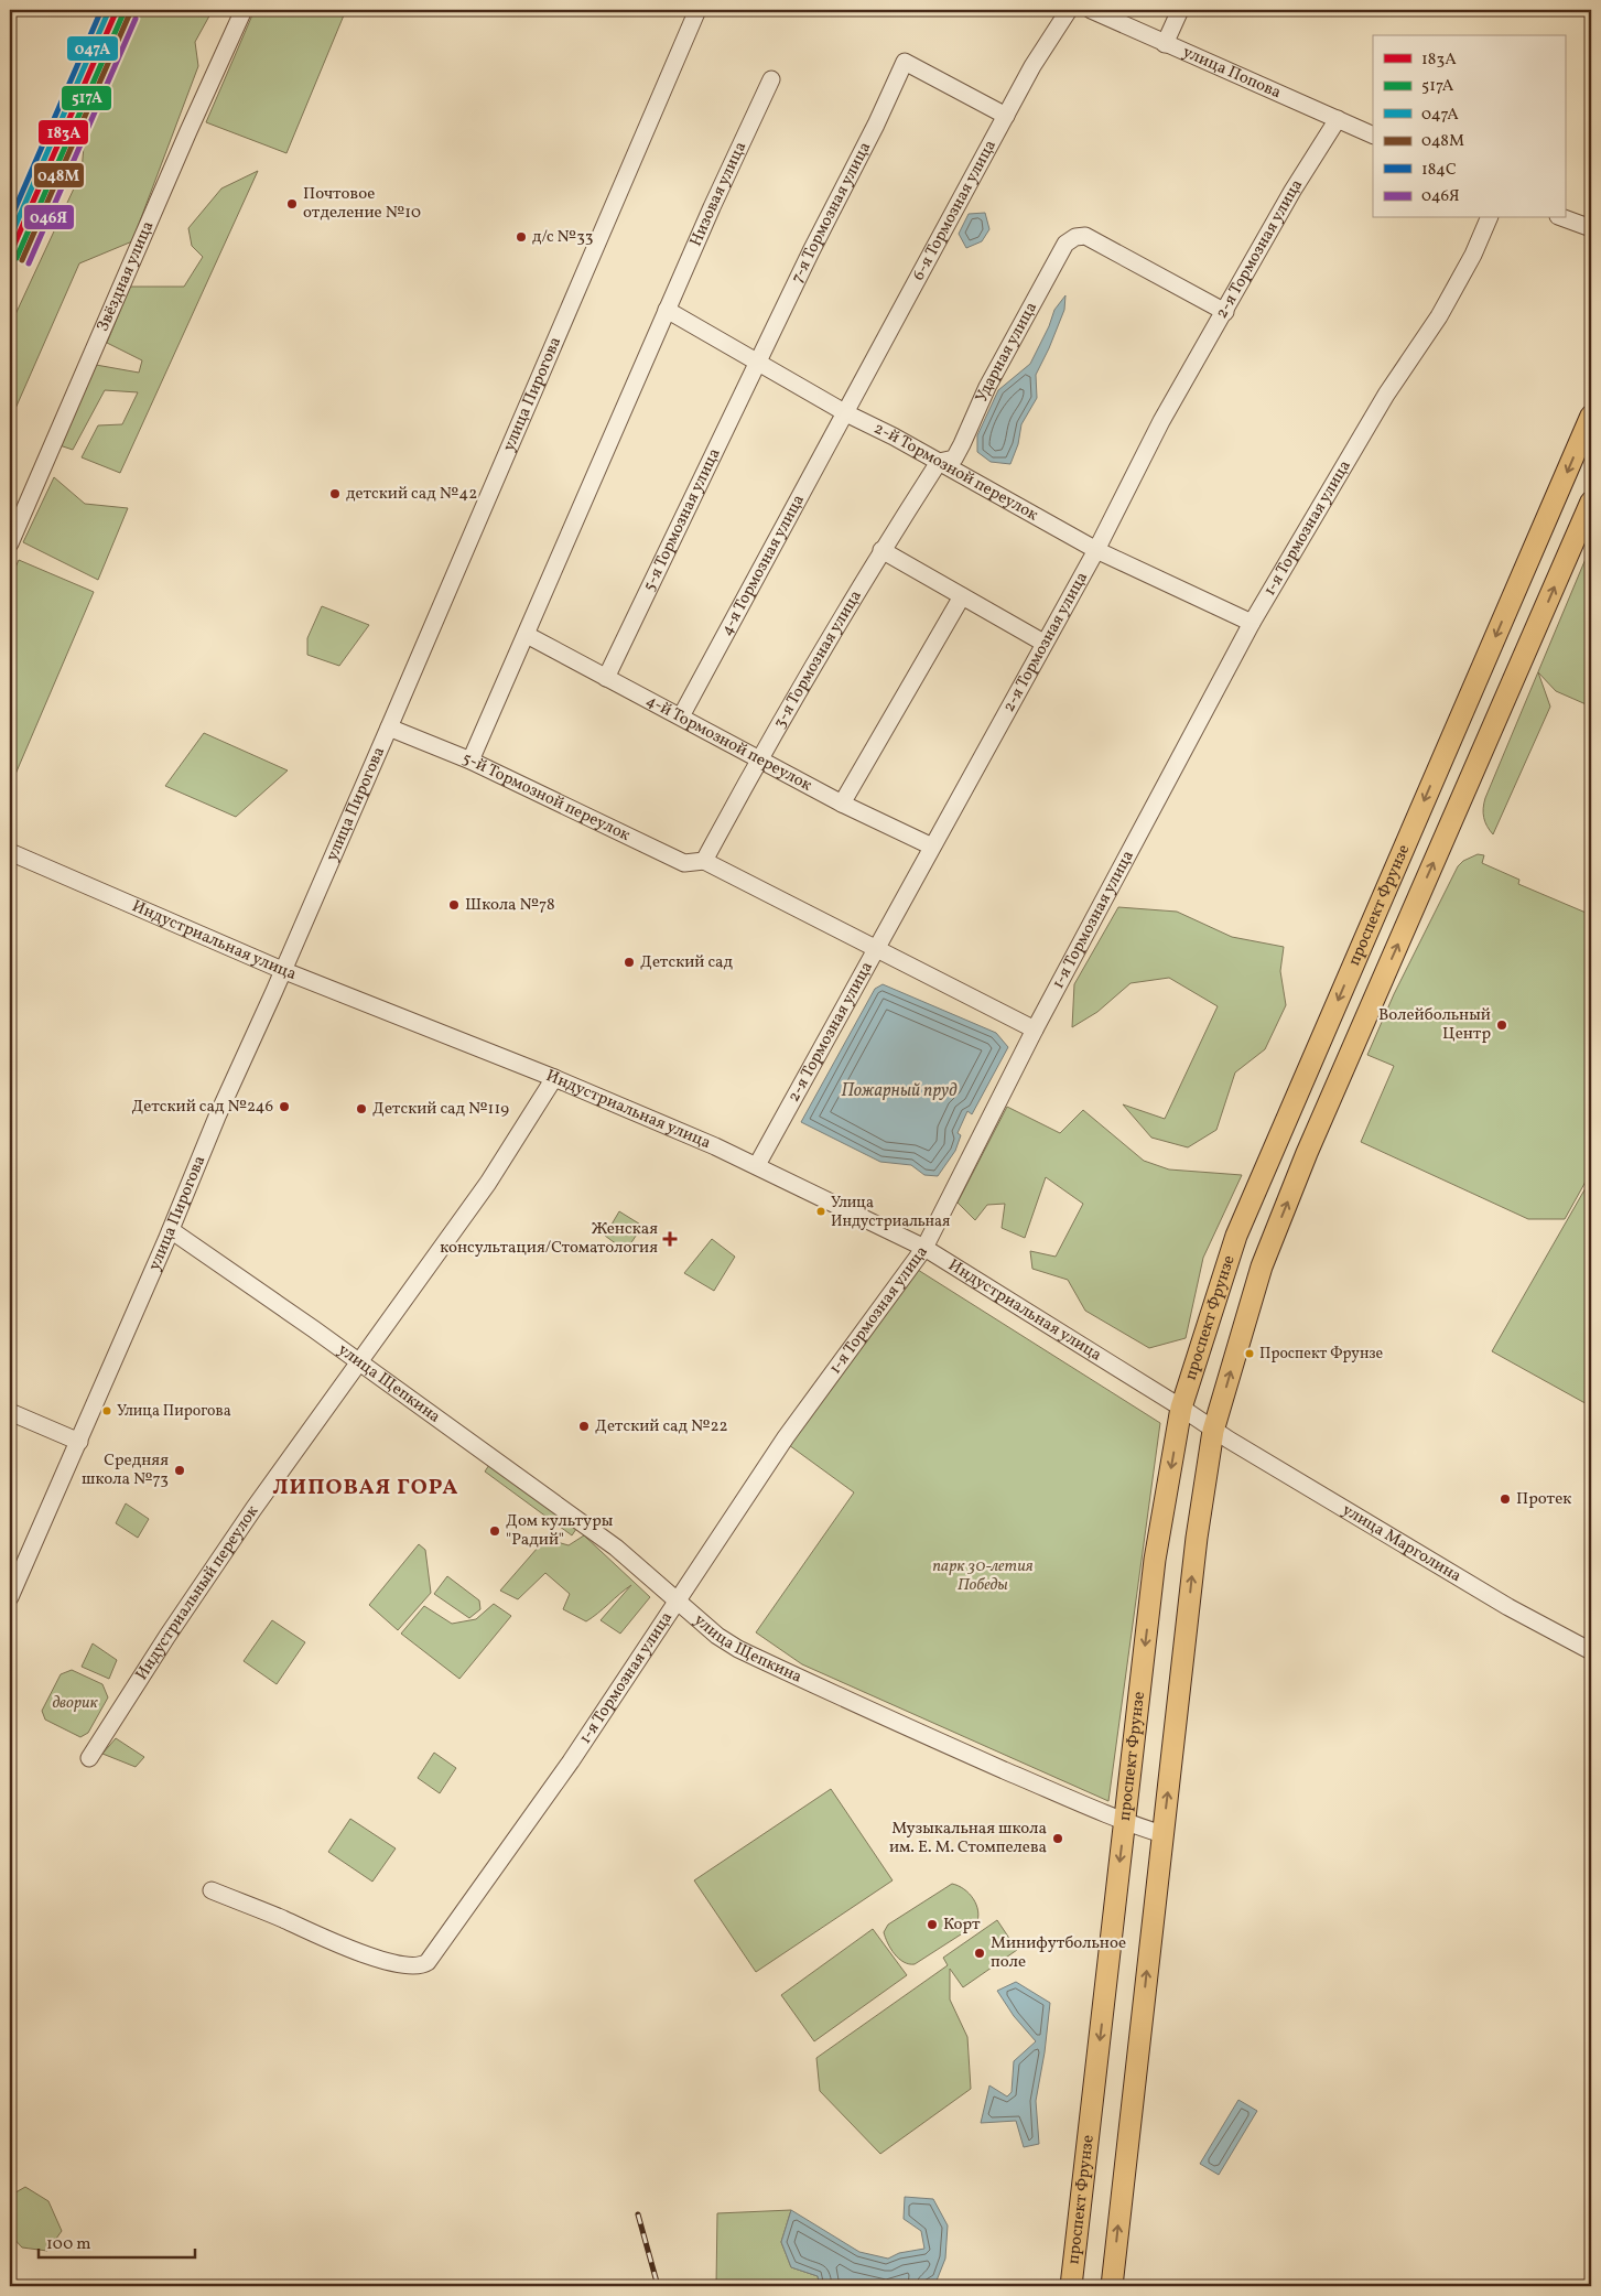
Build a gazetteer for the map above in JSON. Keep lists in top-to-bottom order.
{
  "streets": {
    "main road": ["проспект Фрунзе"],
    "street": [
      "улица Попова",
      "Низовая улица",
      "6-я Тормозная улица",
      "7-я Тормозная улица",
      "2-я Тормозная улица",
      "Звёздная улица",
      "Ударная улица",
      "улица Пирогова",
      "2-й Тормозной переулок",
      "5-я Тормозная улица",
      "1-я Тормозная улица",
      "4-я Тормозная улица",
      "3-я Тормозная улица",
      "4-й Тормозной переулок",
      "5-й Тормозной переулок",
      "Индустриальная улица",
      "улица Щепкина",
      "улица Марголина",
      "Индустриальный переулок"
    ]
  },
  "crossings": [
    ["улица Попова", "2-я Тормозная улица"],
    ["Низовая улица", "2-й Тормозной переулок"],
    ["6-я Тормозная улица", "7-я Тормозная улица"],
    ["6-я Тормозная улица", "2-й Тормозной переулок"],
    ["6-я Тормозная улица", "4-я Тормозная улица"],
    ["7-я Тормозная улица", "2-й Тормозной переулок"],
    ["7-я Тормозная улица", "5-я Тормозная улица"],
    ["2-я Тормозная улица", "Ударная улица"],
    ["2-я Тормозная улица", "2-й Тормозной переулок"],
    ["2-я Тормозная улица", "4-й Тормозной переулок"],
    ["2-я Тормозная улица", "Индустриальная улица"],
    ["Ударная улица", "2-й Тормозной переулок"],
    ["Ударная улица", "3-я Тормозная улица"],
    ["улица Пирогова", "5-й Тормозной переулок"],
    ["улица Пирогова", "Индустриальная улица"],
    ["улица Пирогова", "улица Щепкина"],
    ["2-й Тормозной переулок", "5-я Тормозная улица"],
    ["2-й Тормозной переулок", "1-я Тормозная улица"],
    ["2-й Тормозной переулок", "4-я Тормозная улица"],
    ["2-й Тормозной переулок", "3-я Тормозная улица"],
    ["5-я Тормозная улица", "4-й Тормозной переулок"],
    ["1-я Тормозная улица", "Индустриальная улица"],
    ["1-я Тормозная улица", "улица Щепкина"],
    ["4-я Тормозная улица", "4-й Тормозной переулок"],
    ["3-я Тормозная улица", "4-й Тормозной переулок"],
    ["3-я Тормозная улица", "5-й Тормозной переулок"],
    ["проспект Фрунзе", "Индустриальная улица"],
    ["проспект Фрунзе", "улица Щепкина"],
    ["проспект Фрунзе", "улица Марголина"],
    ["Индустриальная улица", "улица Марголина"],
    ["Индустриальная улица", "Индустриальный переулок"],
    ["улица Щепкина", "Индустриальный переулок"]
  ],
  "districts": ["ЛИПОВАЯ ГОРА"],
  "water": ["Пожарный пруд"],
  "parks": ["парк 30-летия Победы", "дворик"],
  "places": {
    "other": [
      "Почтовое отделение №10",
      "д/с №33",
      "детский сад №42",
      "Школа №78",
      "Детский сад",
      "Волейбольный Центр",
      "Детский сад №246",
      "Детский сад №119",
      "Улица Индустриальная",
      "Проспект Фрунзе",
      "Улица Пирогова",
      "Детский сад №22",
      "Средняя школа №73",
      "Протек",
      "Дом культуры \"Радий\"",
      "Музыкальная школа им. Е. М. Стомпелева",
      "Корт",
      "Минифутбольное поле"
    ],
    "health": ["Женская консультация/Стоматология"]
  },
  "lines": [
    "transit line 183А",
    "transit line 047А",
    "transit line 184С",
    "transit line 517А",
    "transit line 048М",
    "transit line 046Я"
  ],
  "legend": [
    "183А",
    "517А",
    "047А",
    "048М",
    "184С",
    "046Я"
  ],
  "scale_bar": "100 m"
}
